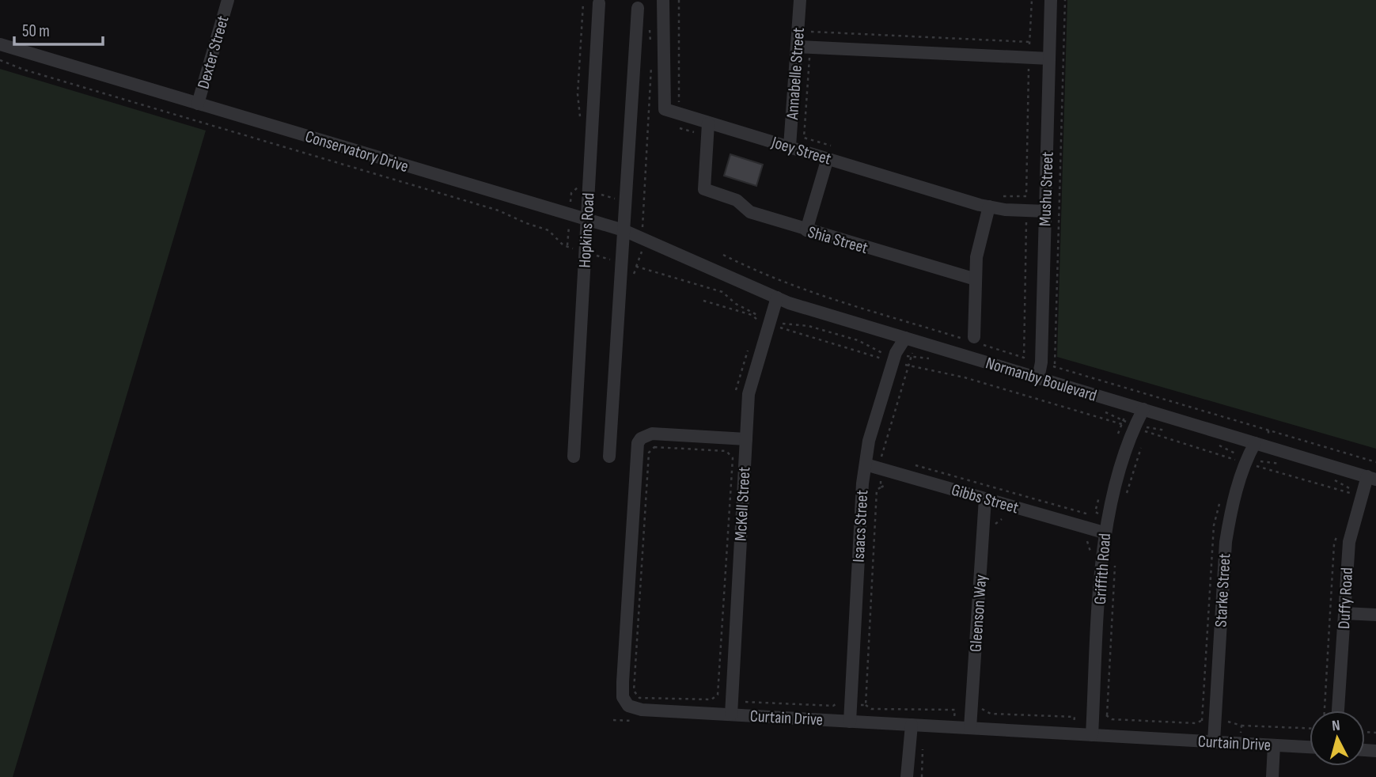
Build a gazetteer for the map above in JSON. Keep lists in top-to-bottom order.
{
  "streets": {
    "street": [
      "Dexter Street",
      "Annabelle Street",
      "Joey Street",
      "Conservatory Drive",
      "Mushu Street",
      "Hopkins Road",
      "Shia Street",
      "Normanby Boulevard",
      "Gibbs Street",
      "McKell Street",
      "Isaacs Street",
      "Griffith Road",
      "Starke Street",
      "Duffy Road",
      "Gleenson Way",
      "Curtain Drive"
    ]
  },
  "crossings": [
    ["Dexter Street", "Conservatory Drive"],
    ["Annabelle Street", "Joey Street"],
    ["Joey Street", "Mushu Street"],
    ["Joey Street", "Shia Street"],
    ["Conservatory Drive", "Hopkins Road"],
    ["Conservatory Drive", "Normanby Boulevard"],
    ["Mushu Street", "Normanby Boulevard"],
    ["Normanby Boulevard", "McKell Street"],
    ["Normanby Boulevard", "Isaacs Street"],
    ["Normanby Boulevard", "Griffith Road"],
    ["Normanby Boulevard", "Starke Street"],
    ["Normanby Boulevard", "Duffy Road"],
    ["Gibbs Street", "Isaacs Street"],
    ["Gibbs Street", "Griffith Road"],
    ["Gibbs Street", "Gleenson Way"],
    ["McKell Street", "Curtain Drive"],
    ["Isaacs Street", "Curtain Drive"],
    ["Griffith Road", "Curtain Drive"],
    ["Starke Street", "Curtain Drive"],
    ["Gleenson Way", "Curtain Drive"]
  ],
  "scale_bar": "50 m",
  "north": "top"
}
